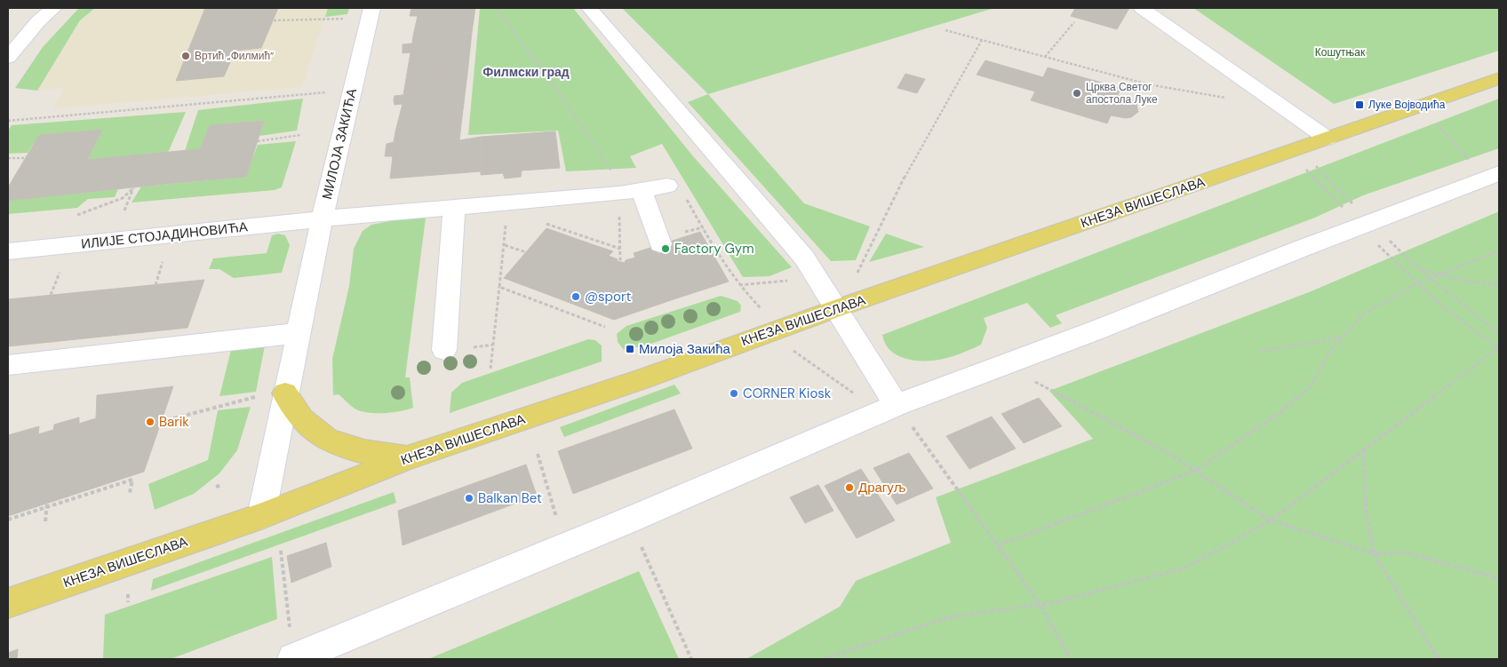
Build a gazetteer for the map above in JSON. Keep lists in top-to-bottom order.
{
  "streets": {
    "main road": ["КНЕЗА ВИШЕСЛАВА"],
    "street": ["МИЛОЈА ЗАКИЋА", "ИЛИЈЕ СТОЈАДИНОВИЋА"]
  },
  "crossings": [
    ["МИЛОЈА ЗАКИЋА", "КНЕЗА ВИШЕСЛАВА"],
    ["МИЛОЈА ЗАКИЋА", "ИЛИЈЕ СТОЈАДИНОВИЋА"]
  ],
  "districts": ["Филмски град"],
  "parks": ["Кошутњак"],
  "places": {
    "other": [
      "Вртић „Филмић”",
      "Црква Светог апостола Луке",
      "Factory Gym",
      "@sport",
      "CORNER Kiosk",
      "Barik",
      "Драгуљ",
      "Balkan Bet"
    ],
    "transit": ["Луке Војводића", "Милоја Закића"]
  }
}
